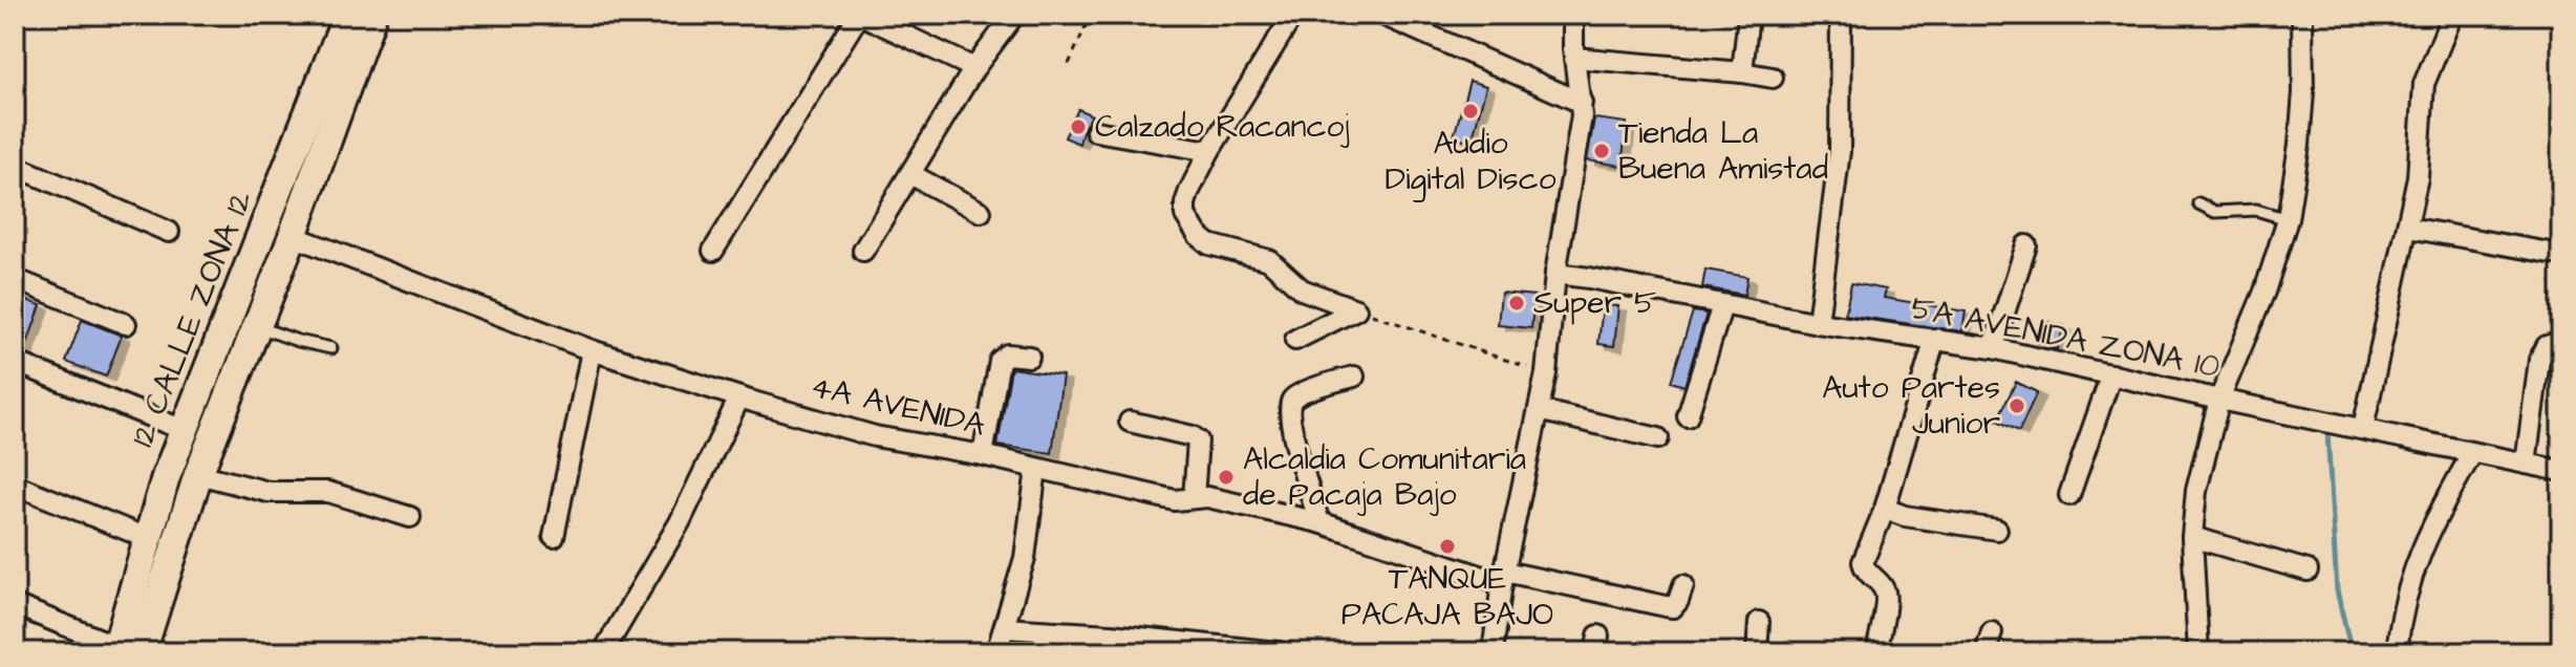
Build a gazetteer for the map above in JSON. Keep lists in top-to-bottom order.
{
  "streets": {
    "street": ["12 CALLE ZONA 12", "5A AVENIDA ZONA 10", "4A AVENIDA"]
  },
  "crossings": [
    ["12 CALLE ZONA 12", "4A AVENIDA"]
  ],
  "places": [
    "Audio Digital Disco",
    "Calzado Racancoj",
    "Tienda La Buena Amistad",
    "Super 5",
    "Auto Partes Junior",
    "Alcaldia Comunitaria de Pacaja Bajo",
    "TANQUE PACAJA BAJO"
  ]
}
